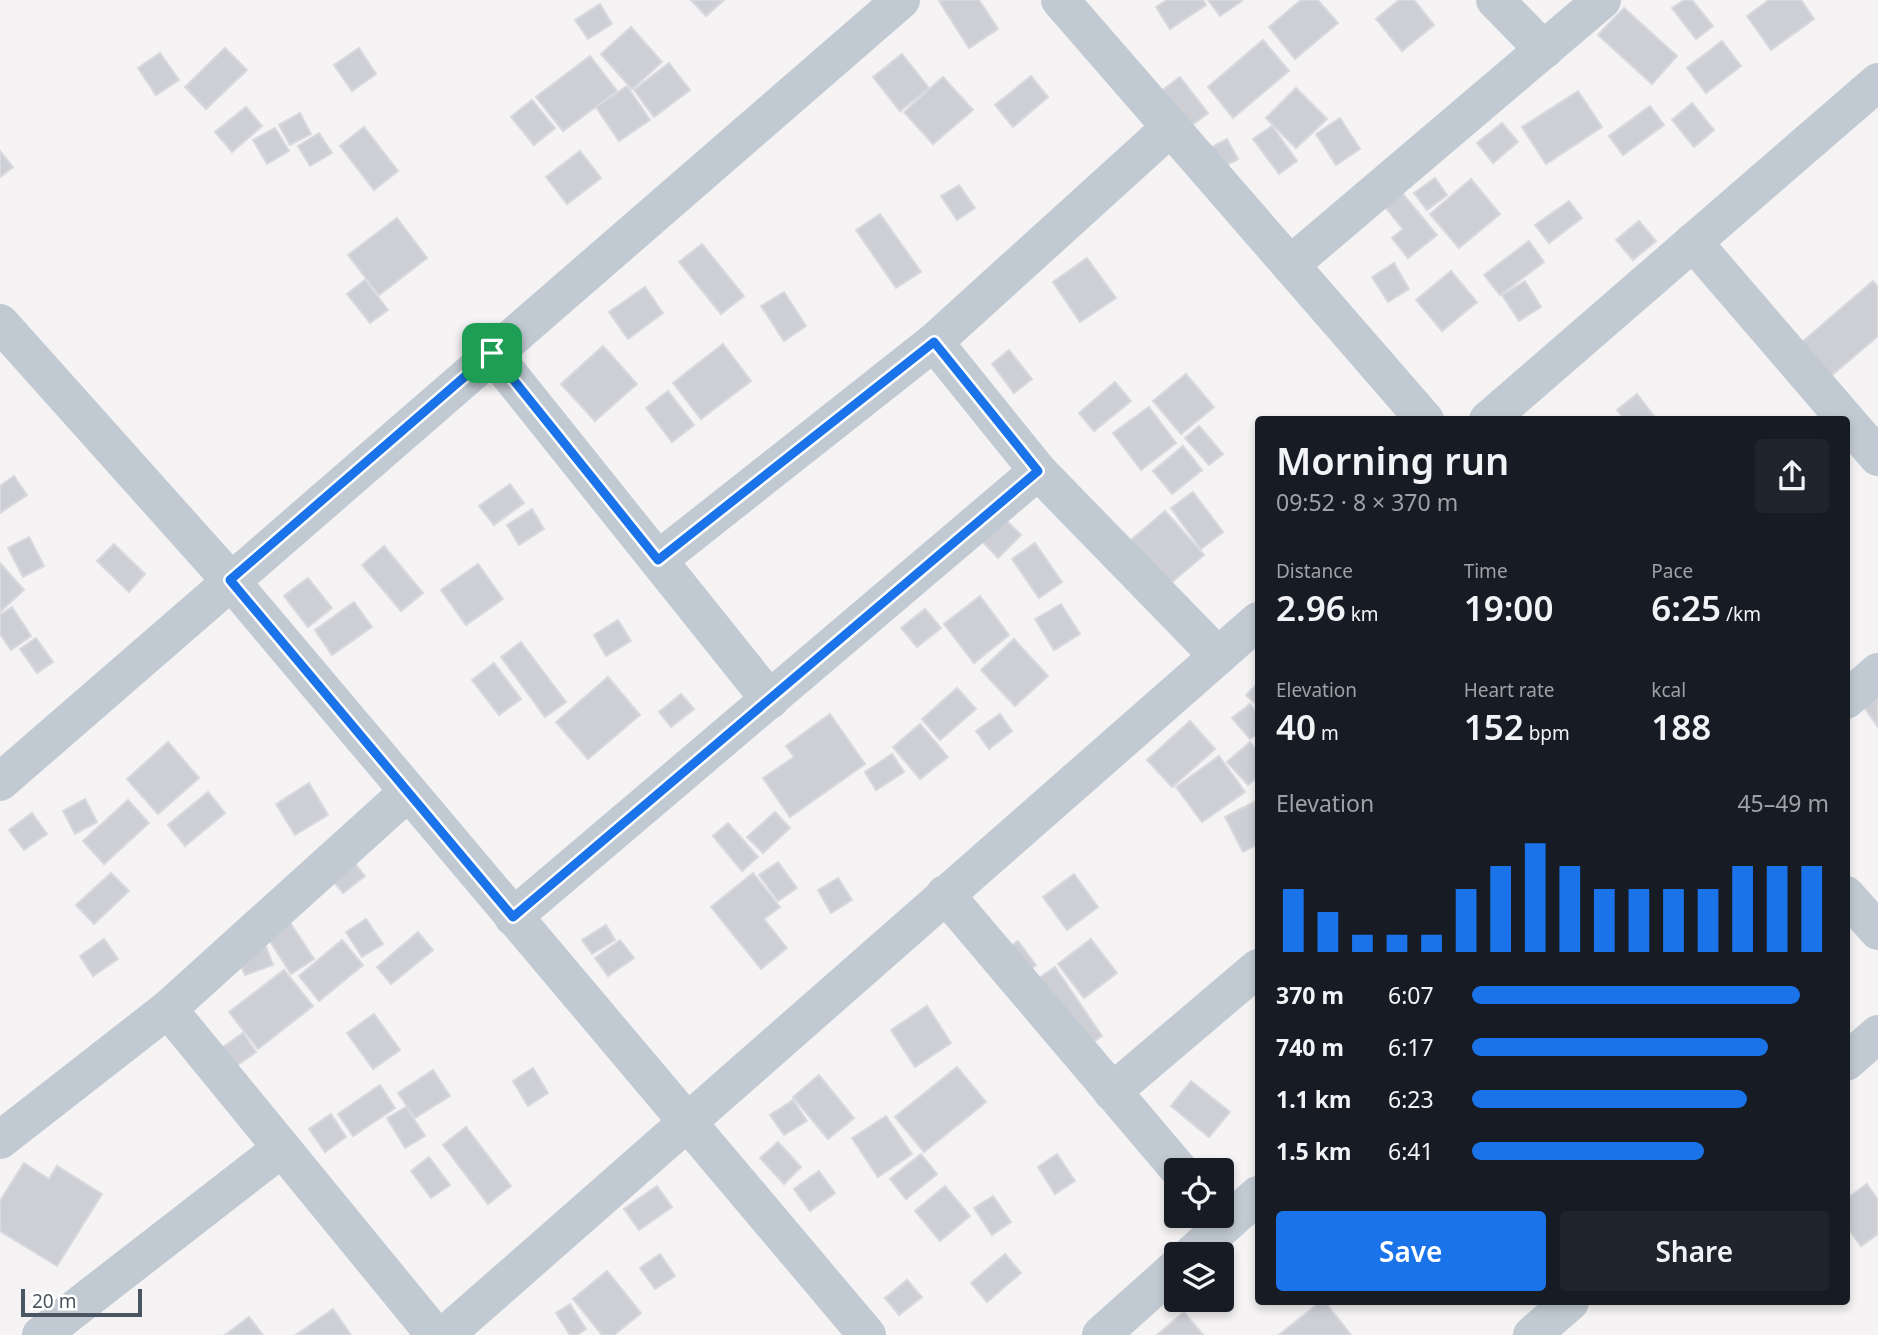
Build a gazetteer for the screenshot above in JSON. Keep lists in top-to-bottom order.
{
  "scale_bar": "20 m",
  "page": {
    "heading": ["Morning run", "09:52 · 8 × 370 m"],
    "stats": [
      ["Distance", "2.96 km"],
      ["Time", "19:00"],
      ["Pace", "6:25 /km"],
      ["Elevation", "40 m"],
      ["Heart rate", "152 bpm"],
      ["kcal", "188"]
    ],
    "chart": ["Elevation", "45–49 m"],
    "list": [
      {
        "name": "370 m",
        "note": "6:07"
      },
      {
        "name": "740 m",
        "note": "6:17"
      },
      {
        "name": "1.1 km",
        "note": "6:23"
      },
      {
        "name": "1.5 km",
        "note": "6:41"
      }
    ],
    "buttons": ["Save", "Share"],
    "scale": "20 m"
  }
}
